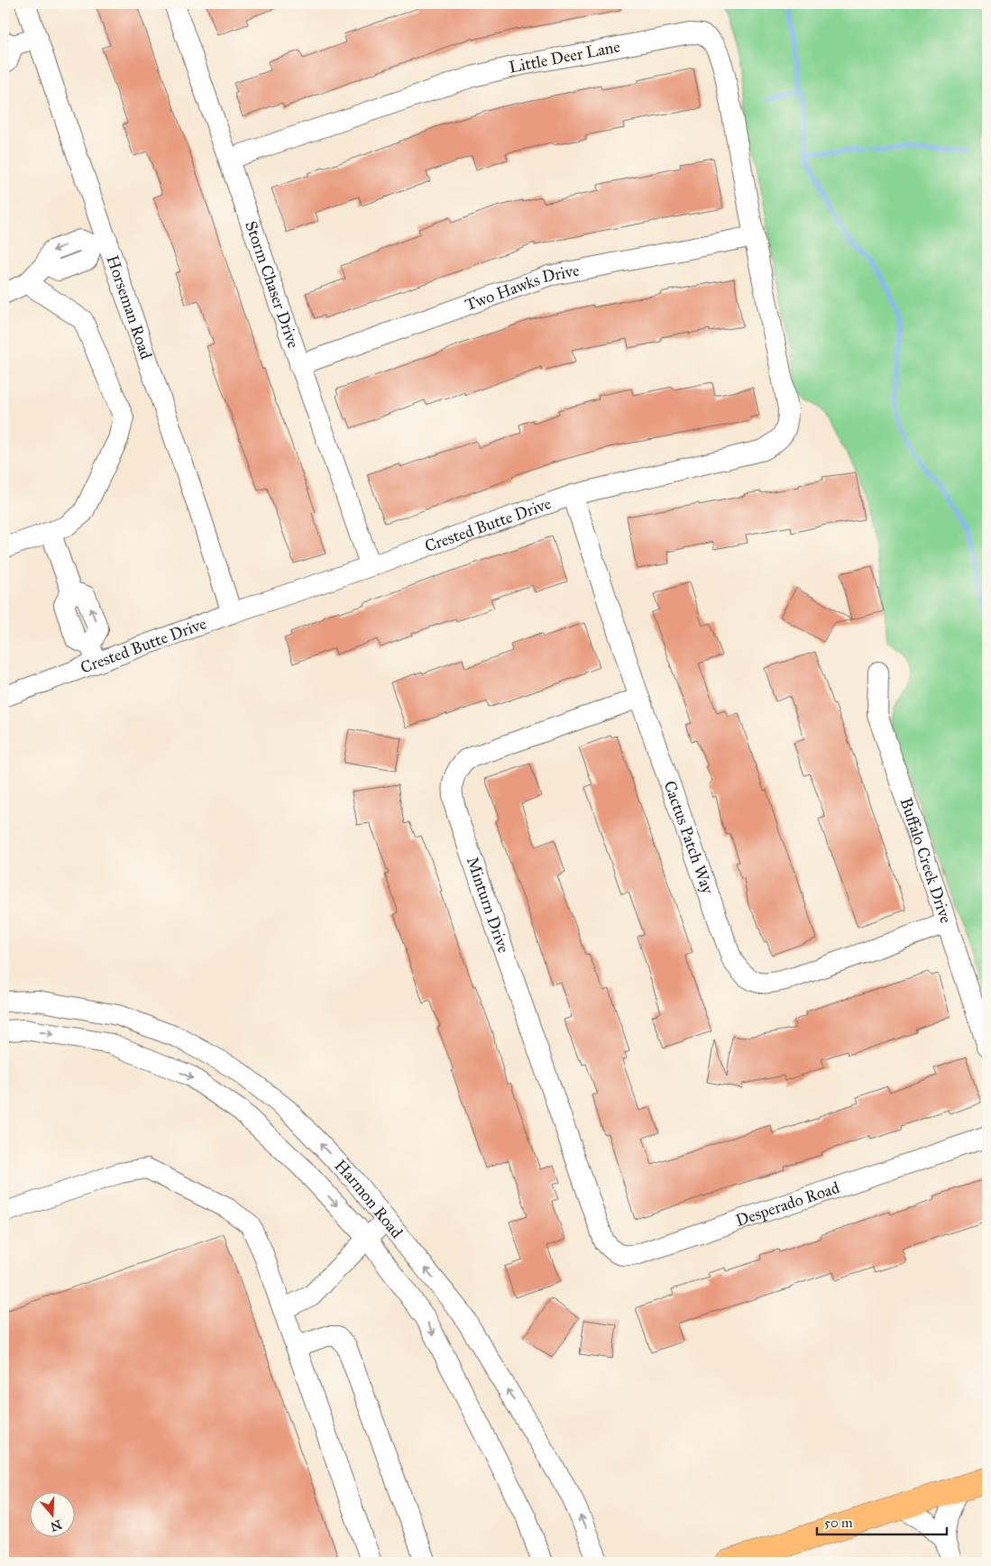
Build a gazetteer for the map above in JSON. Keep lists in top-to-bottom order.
{
  "streets": {
    "street": [
      "Little Deer Lane",
      "Storm Chaser Drive",
      "Two Hawks Drive",
      "Horseman Road",
      "Crested Butte Drive",
      "Cactus Patch Way",
      "Buffalo Creek Drive",
      "Minturn Drive",
      "Harmon Road",
      "Desperado Road"
    ]
  },
  "crossings": [
    ["Little Deer Lane", "Storm Chaser Drive"],
    ["Little Deer Lane", "Two Hawks Drive"],
    ["Little Deer Lane", "Crested Butte Drive"],
    ["Storm Chaser Drive", "Two Hawks Drive"],
    ["Storm Chaser Drive", "Crested Butte Drive"],
    ["Two Hawks Drive", "Crested Butte Drive"],
    ["Horseman Road", "Crested Butte Drive"],
    ["Crested Butte Drive", "Cactus Patch Way"],
    ["Cactus Patch Way", "Buffalo Creek Drive"],
    ["Cactus Patch Way", "Minturn Drive"],
    ["Minturn Drive", "Desperado Road"]
  ],
  "scale_bar": "50 m",
  "north": "bottom"
}
